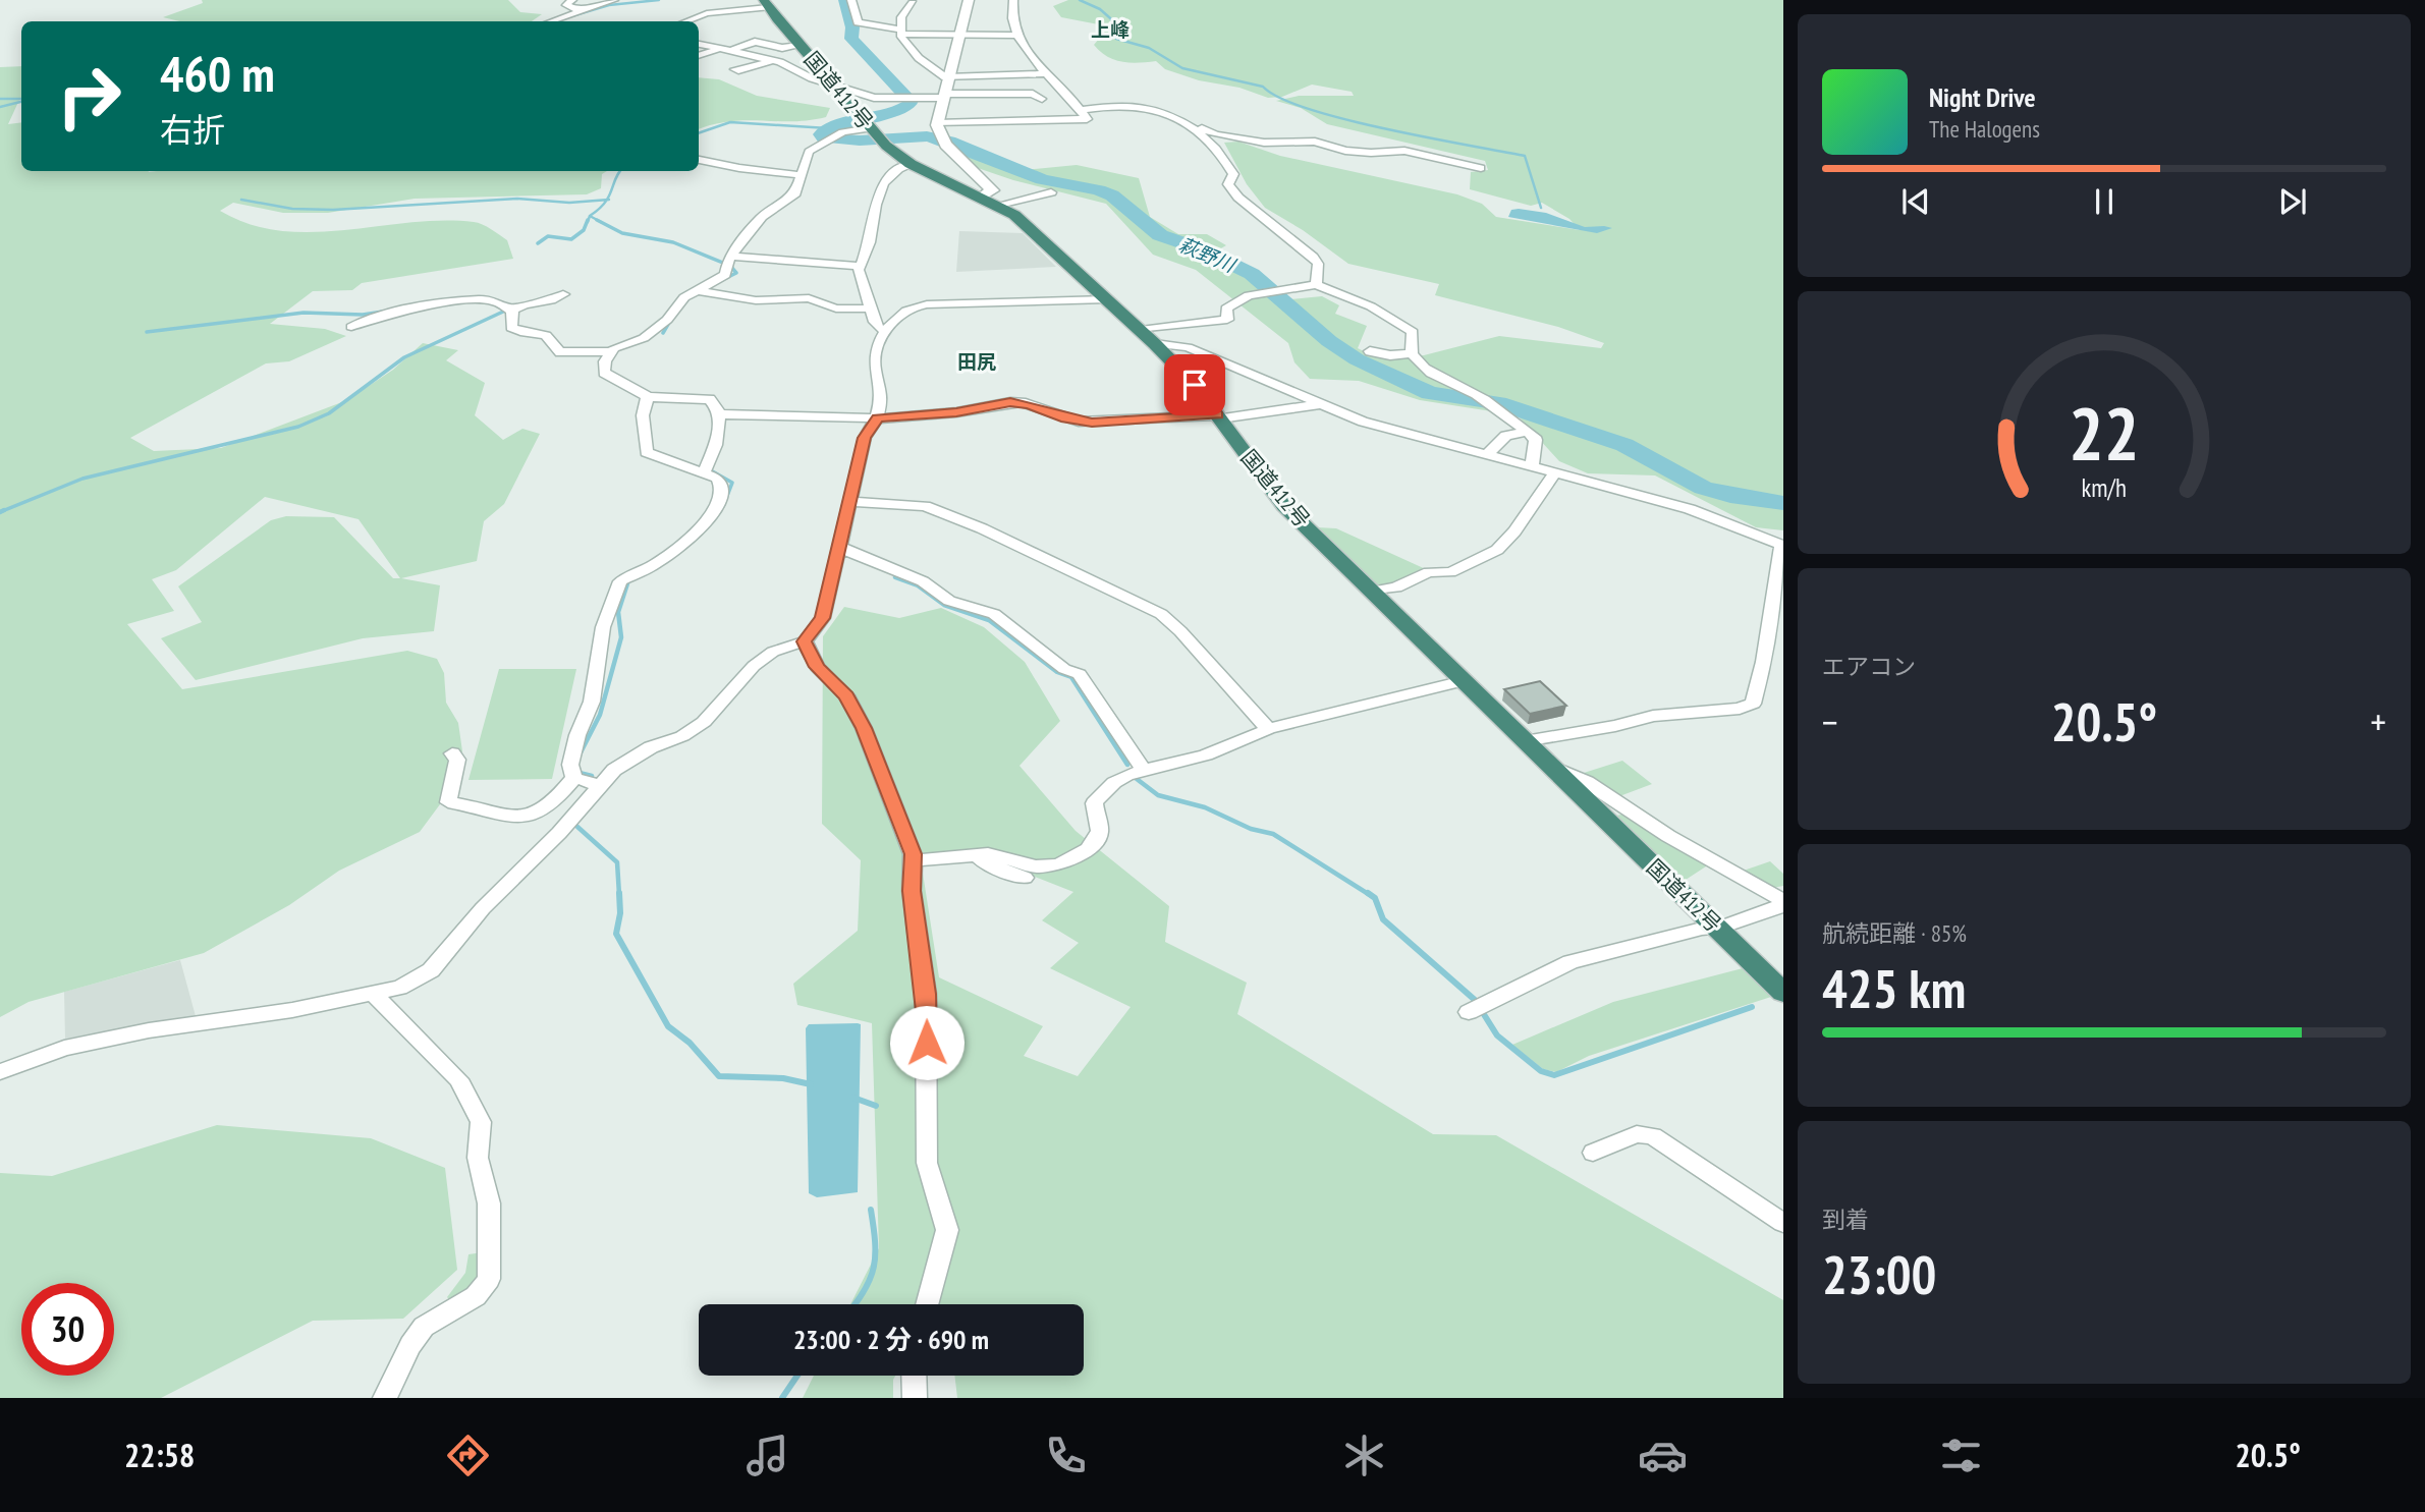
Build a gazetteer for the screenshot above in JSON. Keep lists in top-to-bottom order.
{
  "streets": {
    "highway": ["国道412号"]
  },
  "districts": ["上峰", "田尻"],
  "water": ["萩野川"],
  "page": {
    "turn": ["460 m", "右折"],
    "song": ["Night Drive", "The Halogens"],
    "tile": [
      "エアコン",
      ["航続距離 · 85%", "425 km"],
      ["到着", "23:00"]
    ],
    "heat": ["−", "20.5°", "+"],
    "limit": "30",
    "trip": "23:00 · 2 分 · 690 m",
    "tabs": ["22:58", "20.5°"],
    "gauge": ["22", "km/h"]
  }
}
